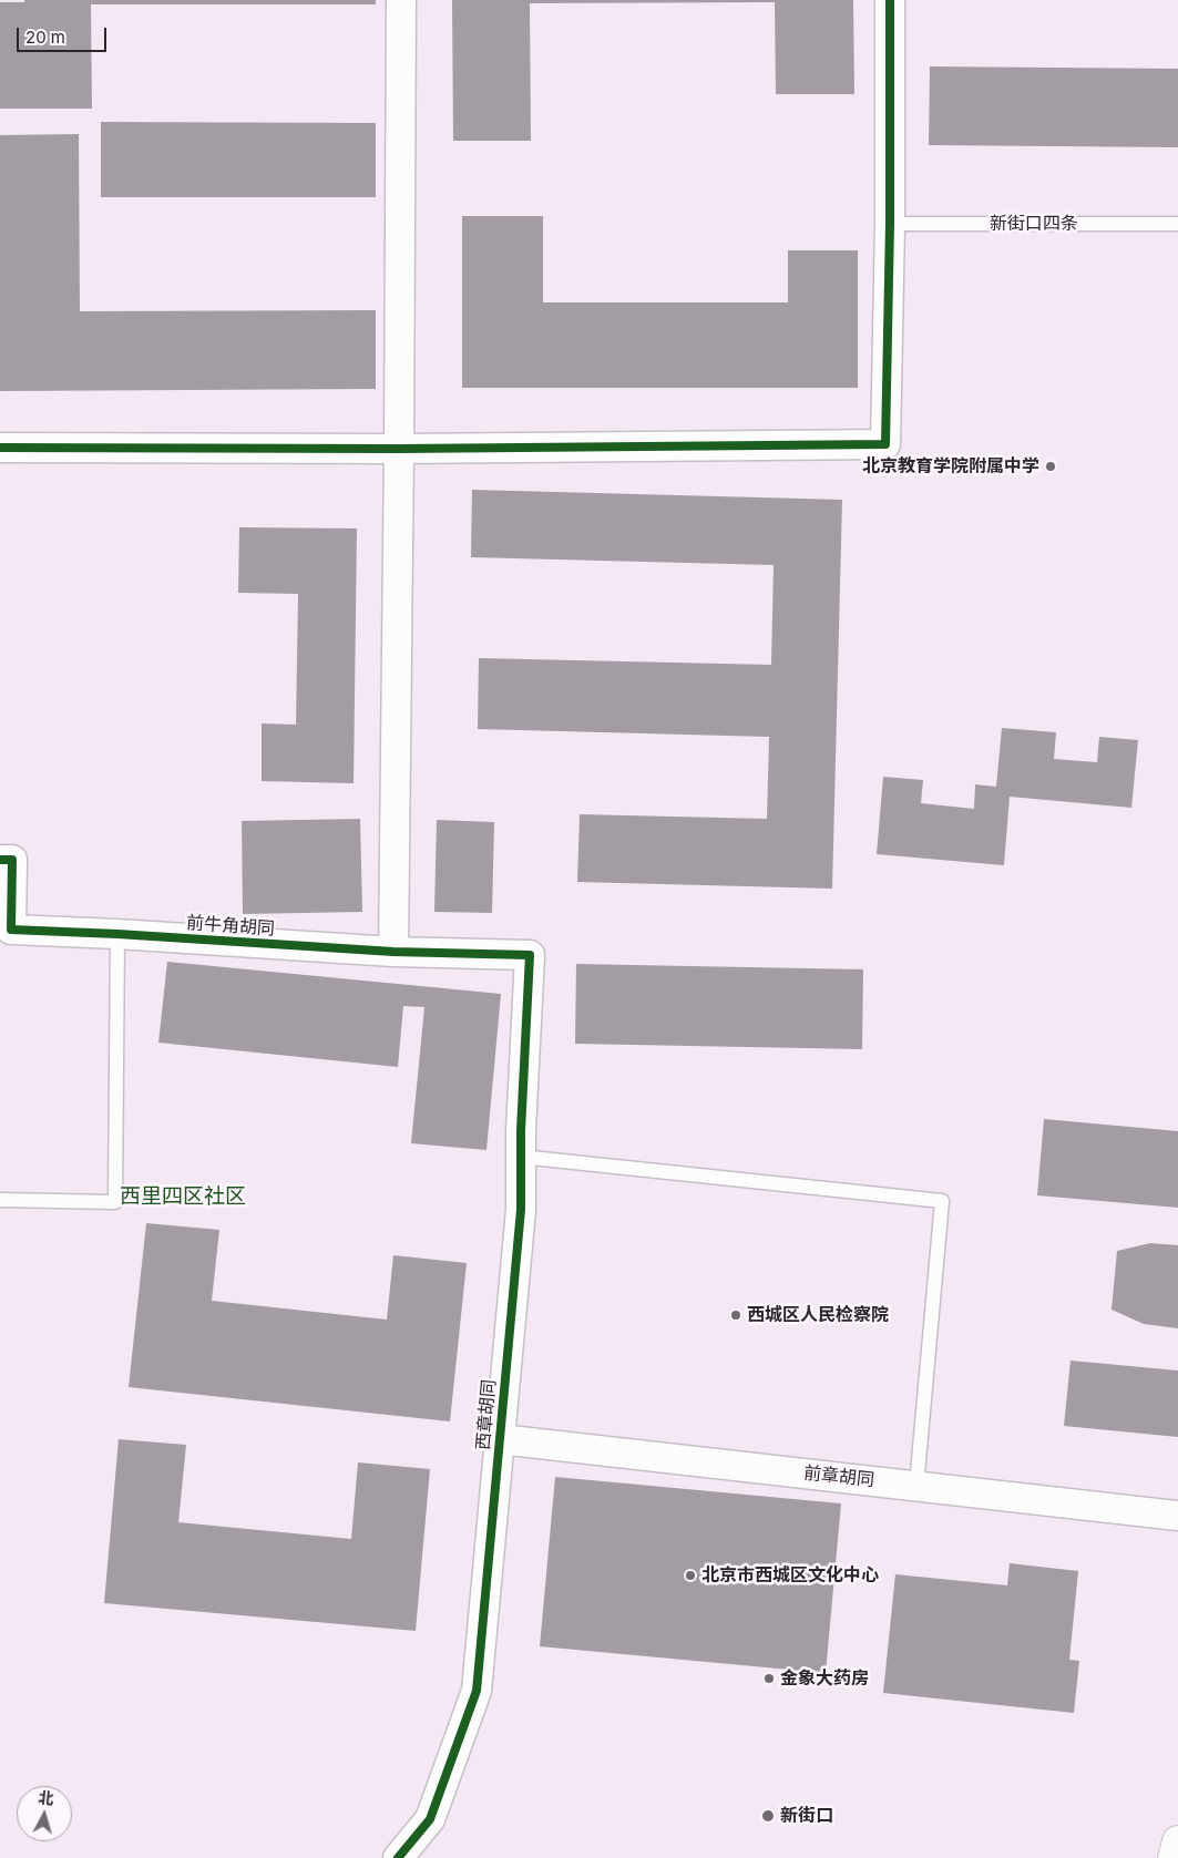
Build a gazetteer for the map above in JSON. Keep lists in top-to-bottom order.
{
  "streets": {
    "street": ["前牛角胡同", "西章胡同", "前章胡同"],
    "lane": ["新街口四条"]
  },
  "crossings": [
    ["前牛角胡同", "西章胡同"],
    ["西章胡同", "前章胡同"]
  ],
  "districts": ["西里四区社区"],
  "places": [
    "北京教育学院附属中学",
    "西城区人民检察院",
    "北京市西城区文化中心",
    "金象大药房",
    "新街口"
  ],
  "scale_bar": "20 m",
  "north": "top"
}
